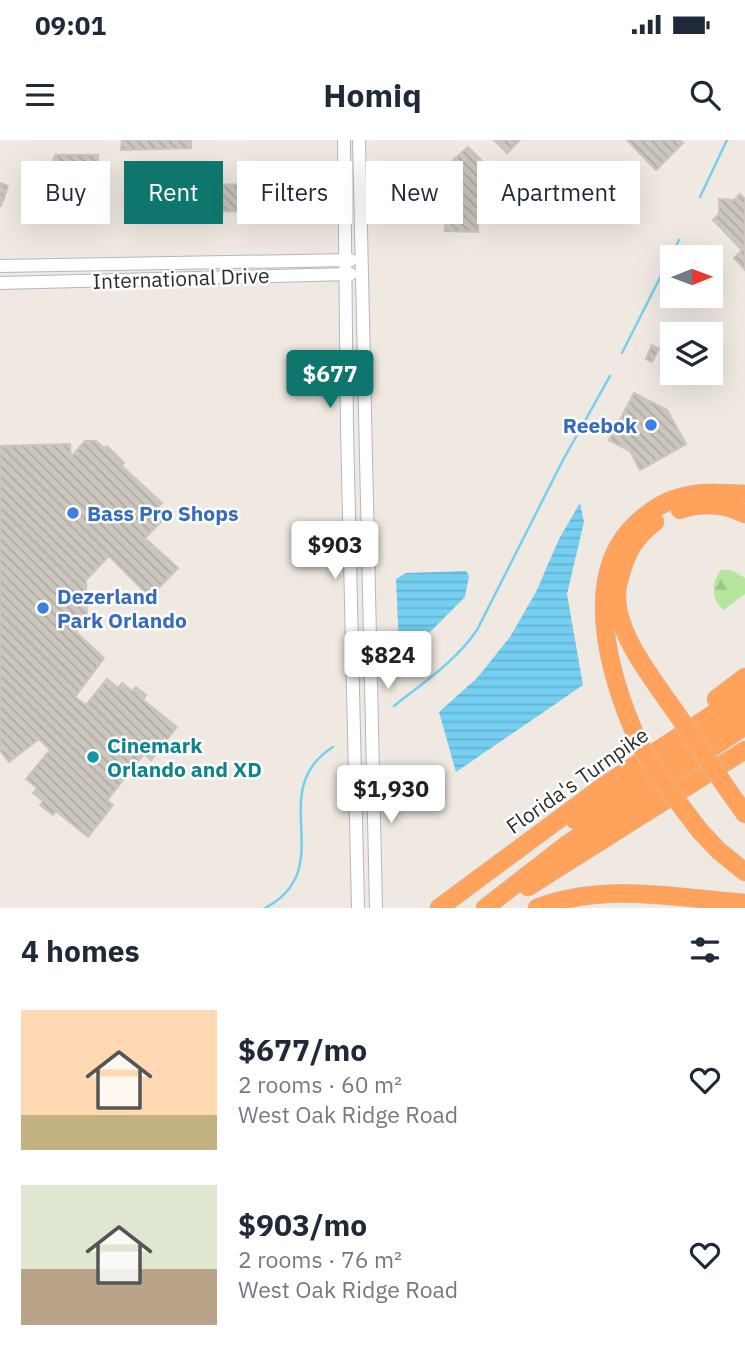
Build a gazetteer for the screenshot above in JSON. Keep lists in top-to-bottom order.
{
  "streets": {
    "highway": ["Florida's Turnpike"],
    "street": ["International Drive"]
  },
  "places": [
    "Reebok",
    "Bass Pro Shops",
    "Dezerland Park Orlando",
    "Cinemark Orlando and XD"
  ],
  "north": "right",
  "page": {
    "status": "09:01",
    "header": "Homiq",
    "chip": [
      "Buy",
      "Rent",
      "Filters",
      "New",
      "Apartment"
    ],
    "price": [
      "$677",
      "$903",
      "$824",
      "$1,930"
    ],
    "heading": "4 homes",
    "list": [
      {
        "name": "$677/mo",
        "note": "2 rooms · 60 m² · West Oak Ridge Road"
      },
      {
        "name": "$903/mo",
        "note": "2 rooms · 76 m² · West Oak Ridge Road"
      }
    ]
  }
}
